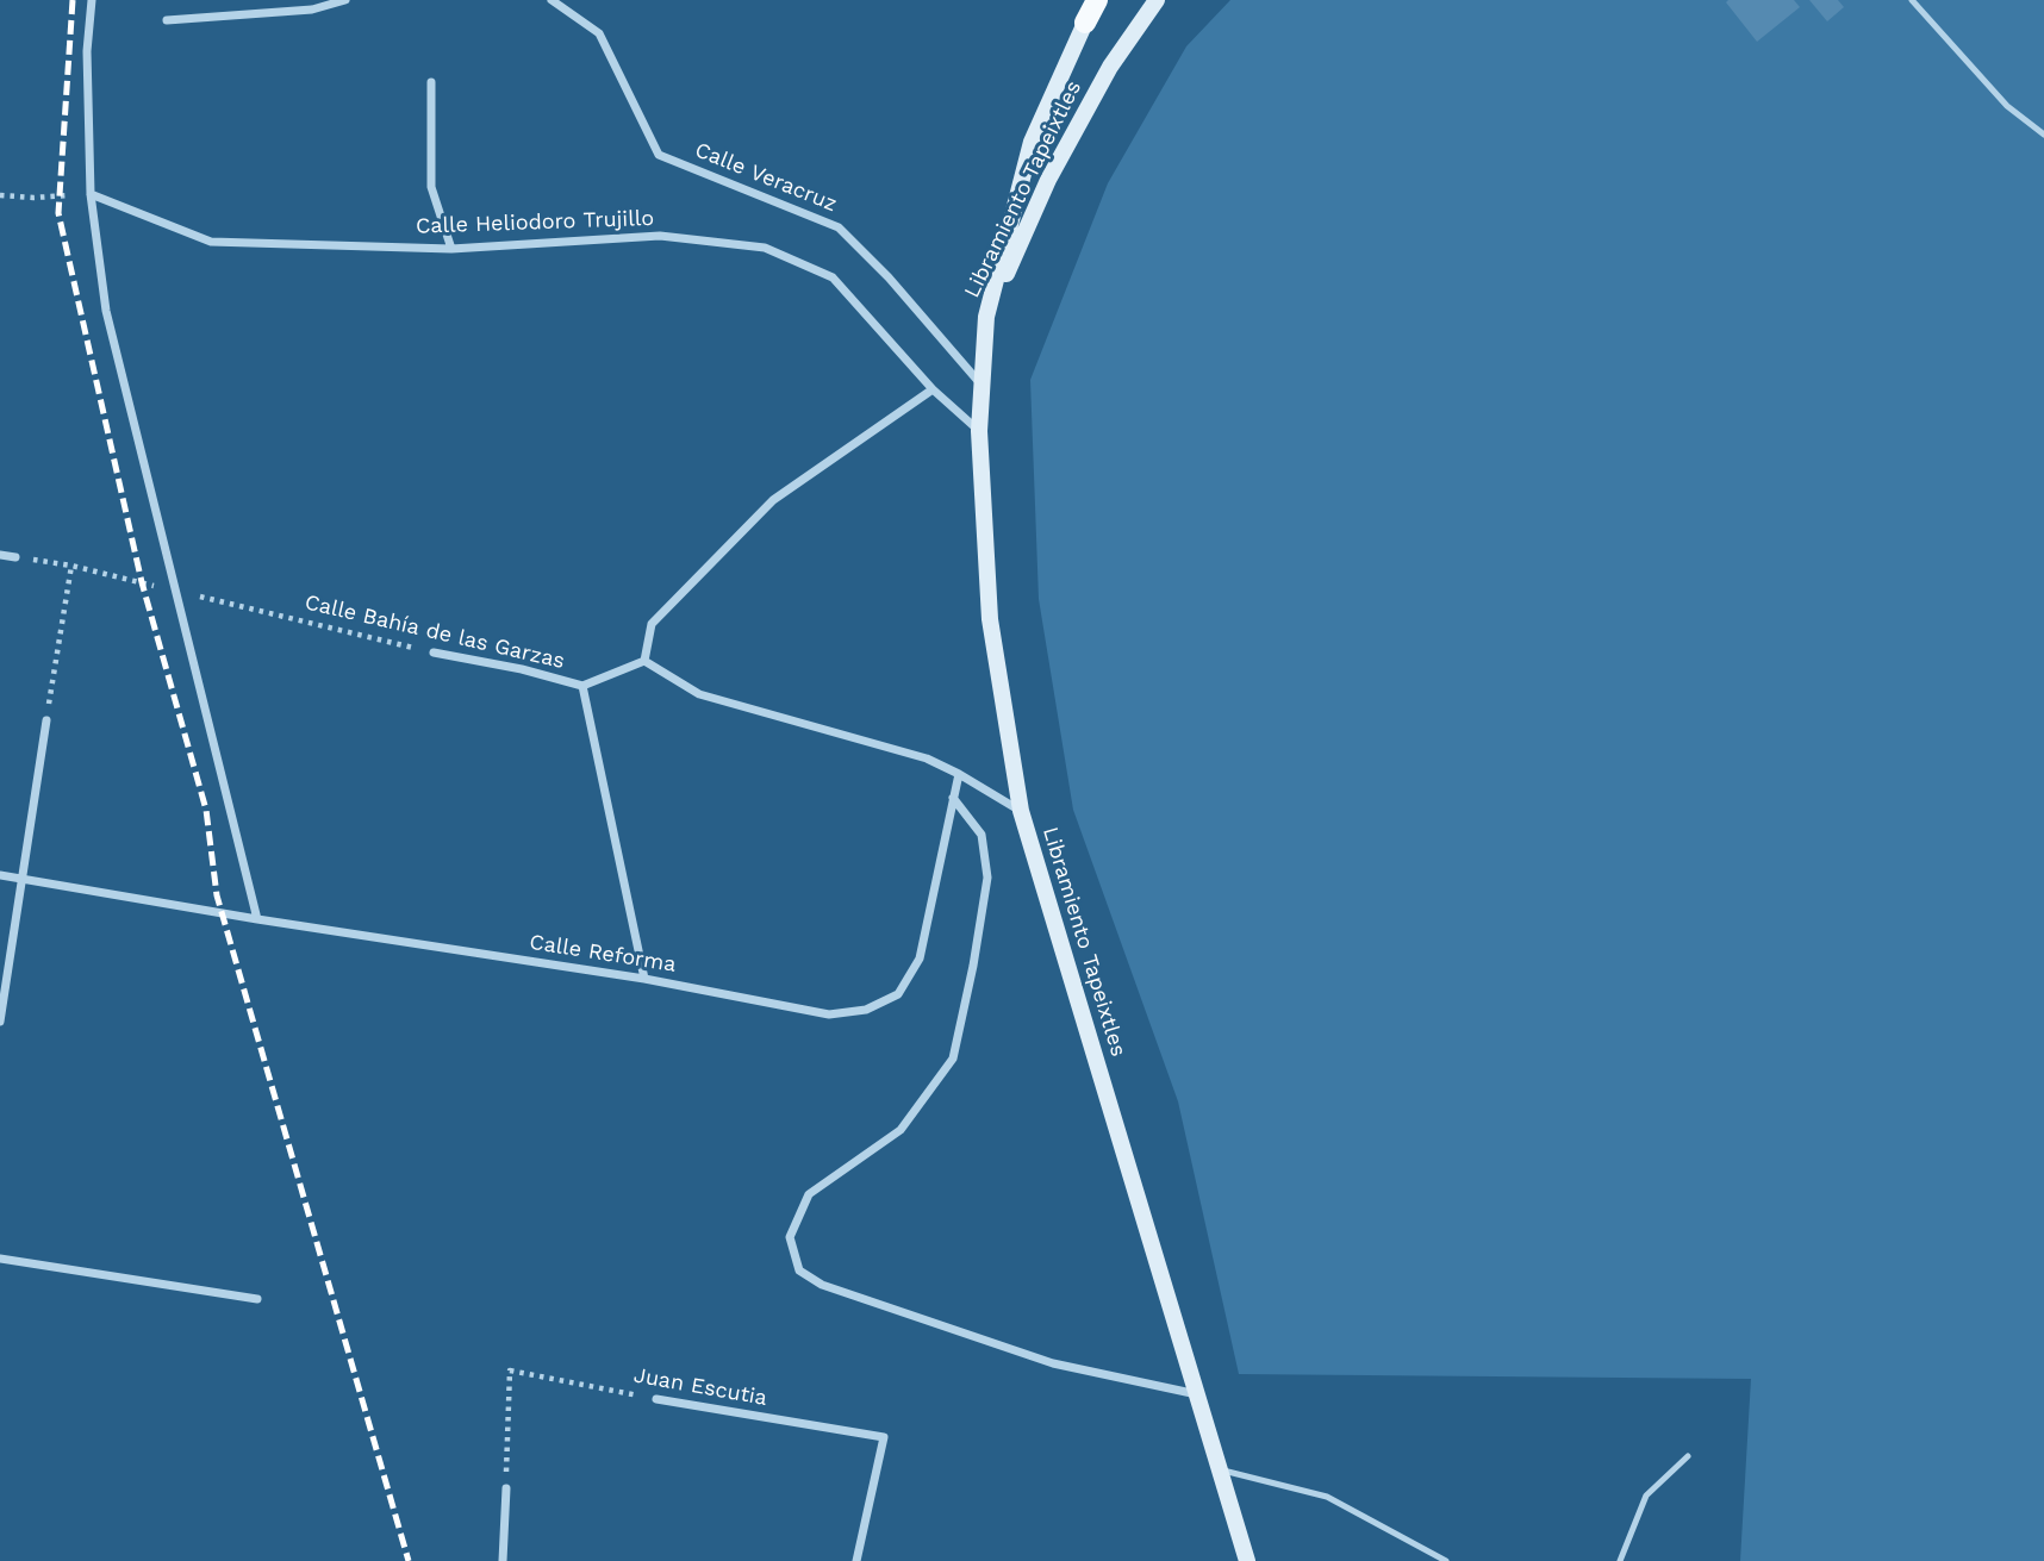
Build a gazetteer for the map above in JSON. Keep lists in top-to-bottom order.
{
  "streets": {
    "main road": ["Libramiento Tapeixtles"],
    "street": [
      "Calle Veracruz",
      "Calle Heliodoro Trujillo",
      "Calle Bahía de las Garzas",
      "Calle Reforma",
      "Juan Escutia"
    ]
  },
  "crossings": [
    ["Calle Veracruz", "Libramiento Tapeixtles"]
  ]
}
